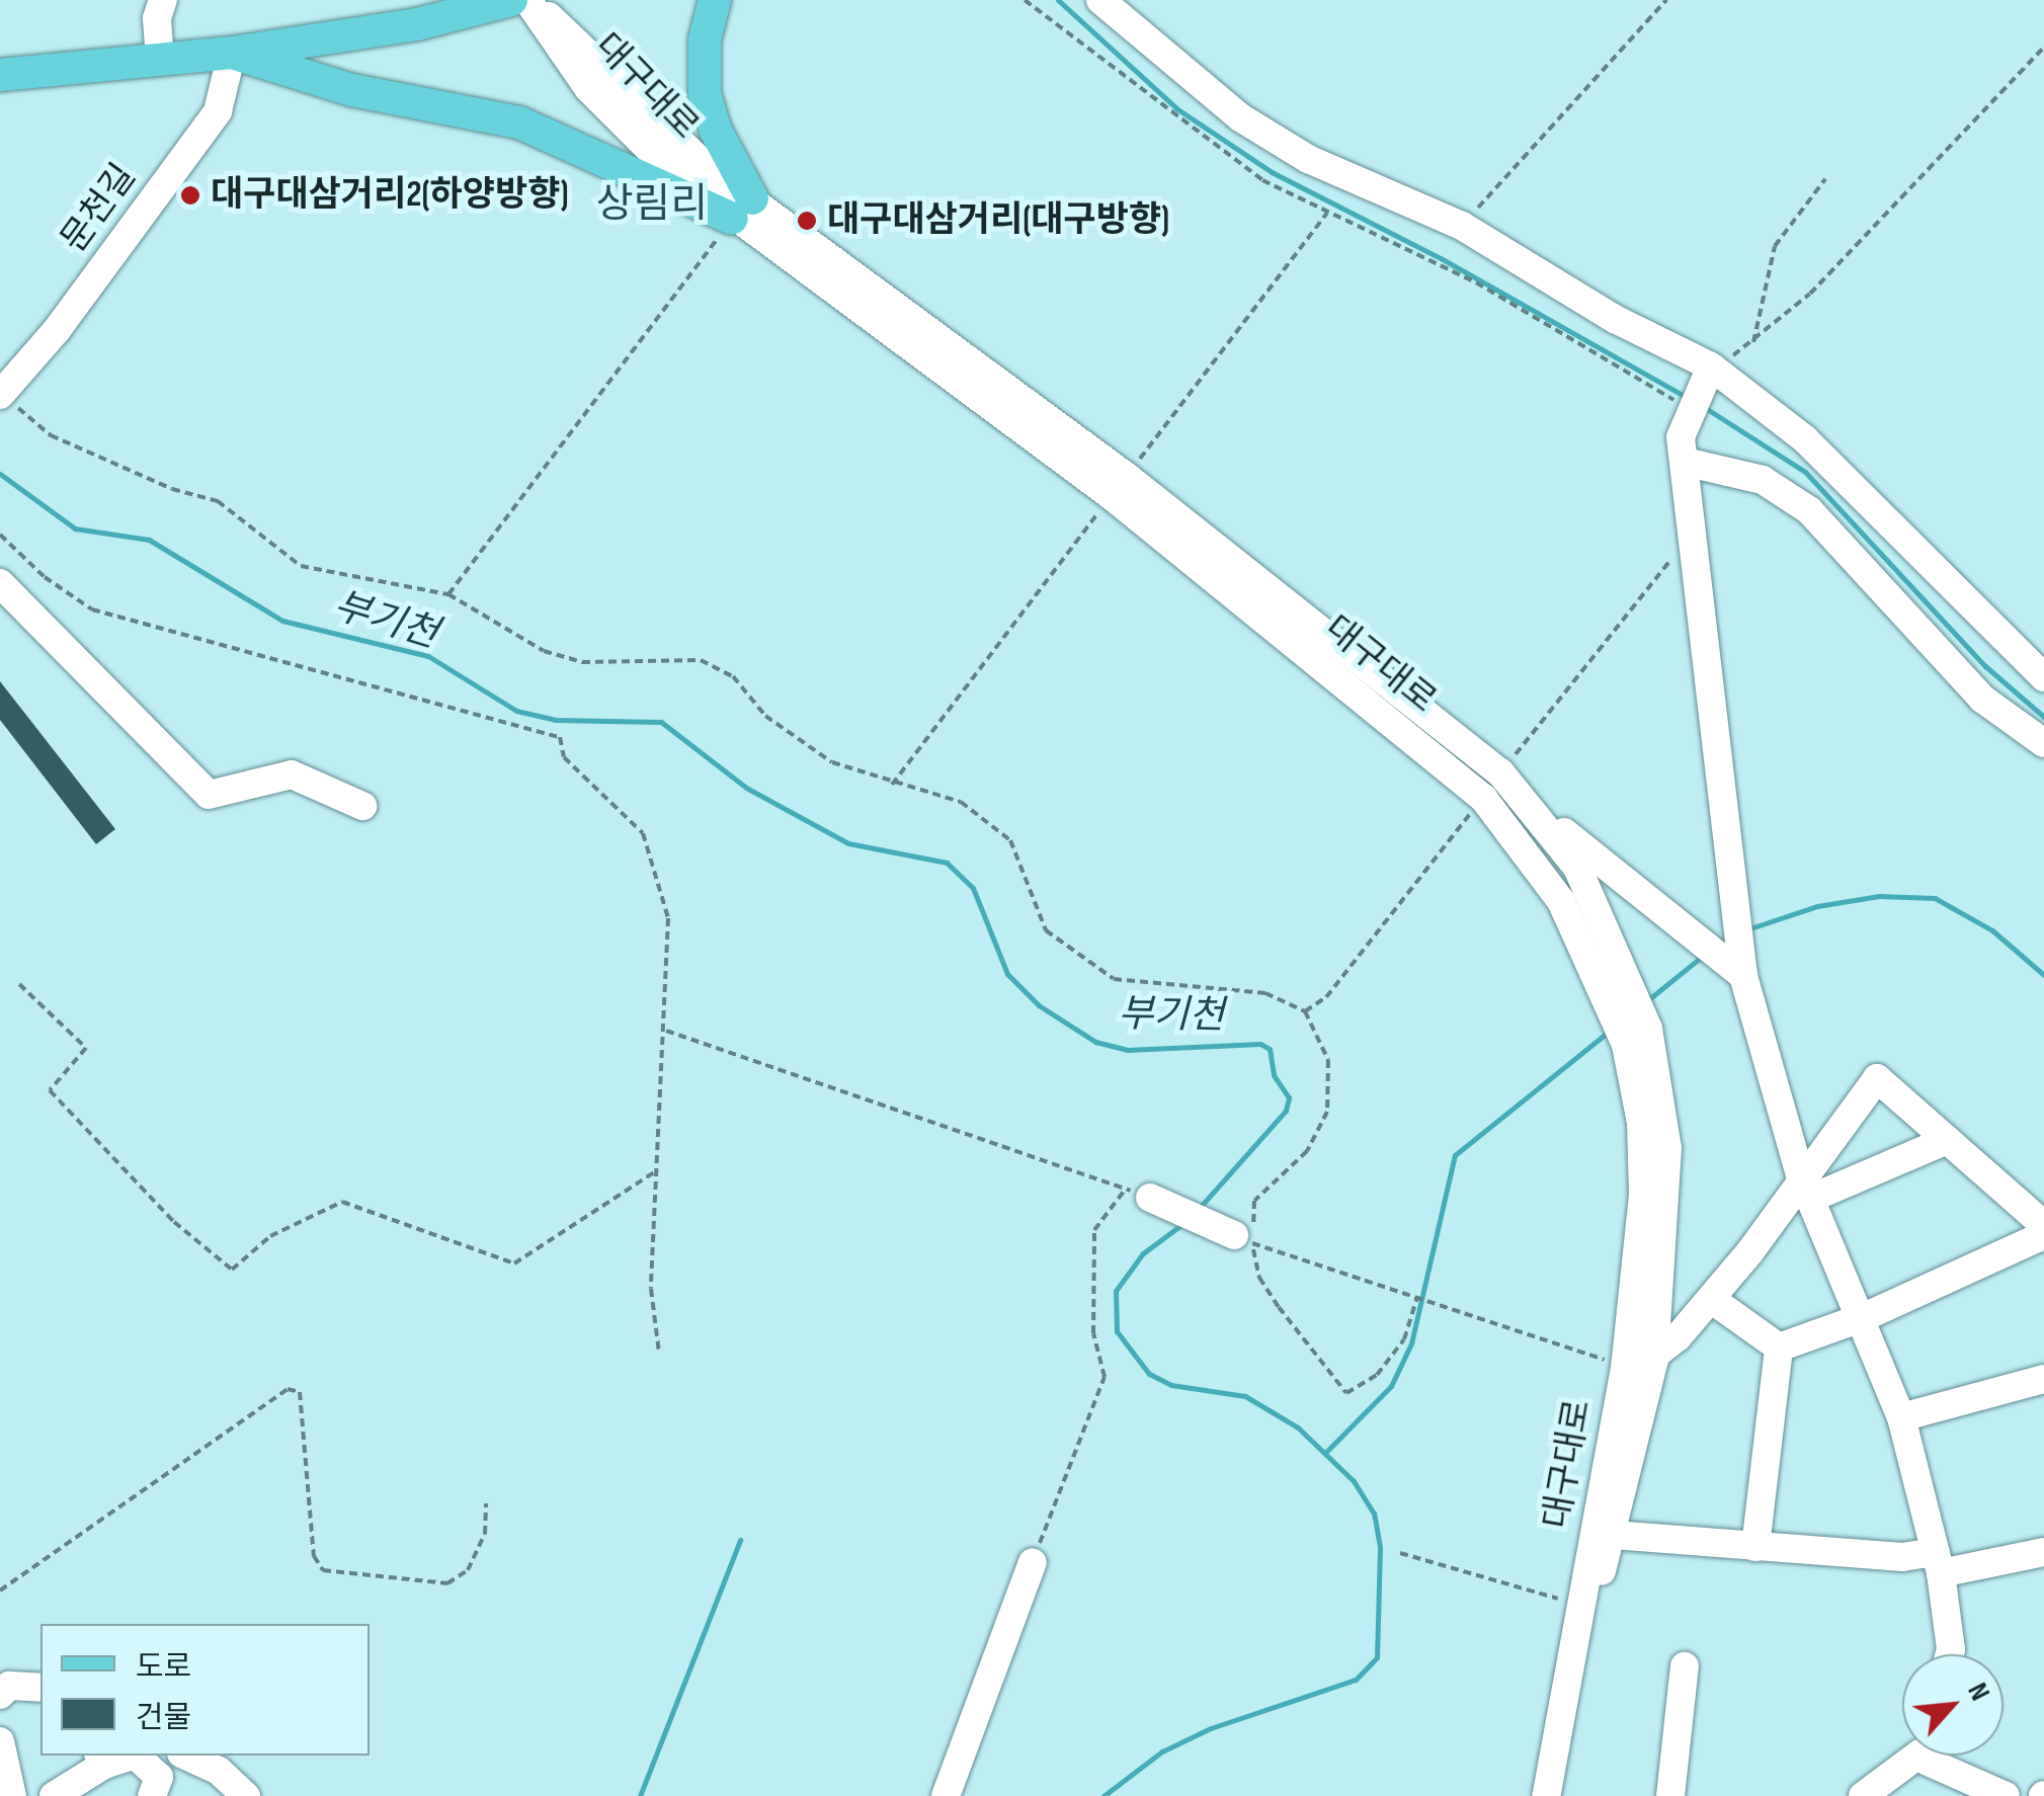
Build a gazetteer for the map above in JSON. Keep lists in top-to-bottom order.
{
  "streets": {
    "street": ["대구대로", "문천길"]
  },
  "districts": ["상림리"],
  "water": ["부기천"],
  "places": ["대구대삼거리2(하양방향)", "대구대삼거리(대구방향)"],
  "legend": ["도로", "건물"],
  "north": "top right"
}
